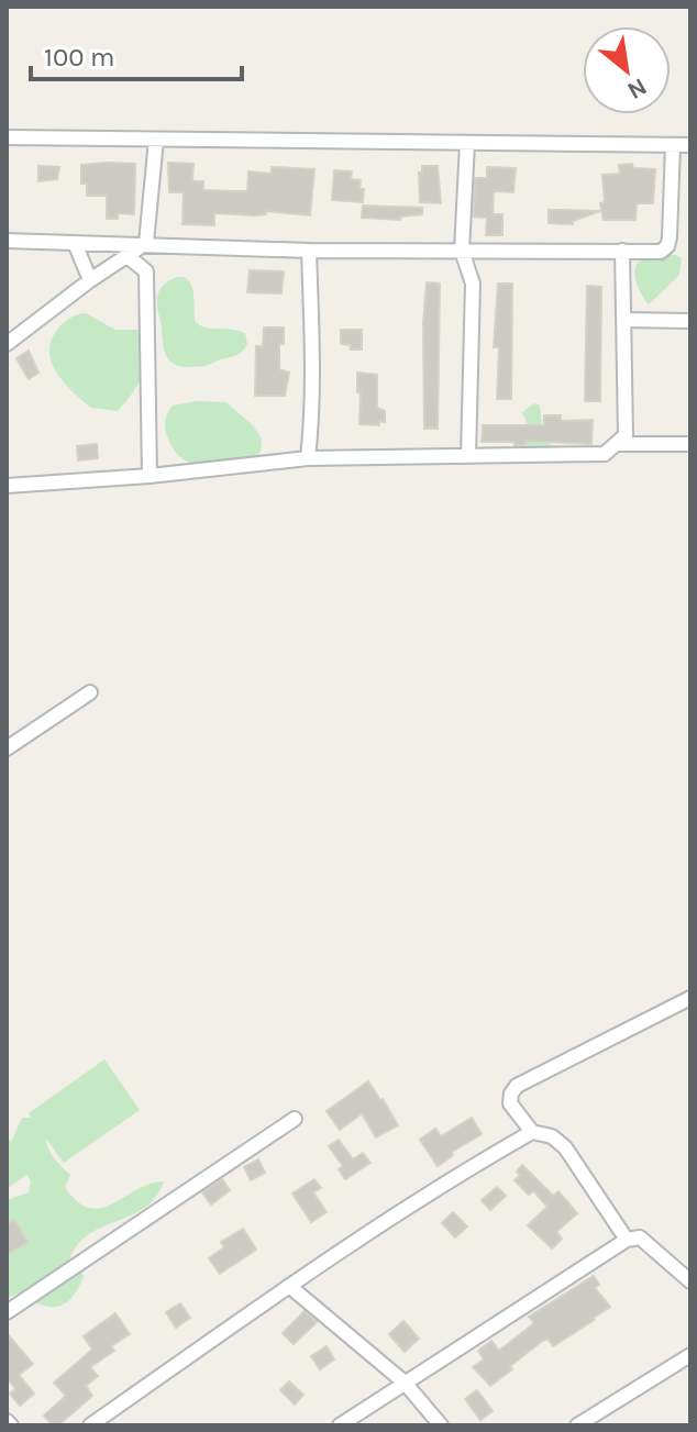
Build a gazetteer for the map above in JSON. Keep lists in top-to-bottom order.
{
  "scale_bar": "100 m",
  "north": "bottom right"
}
